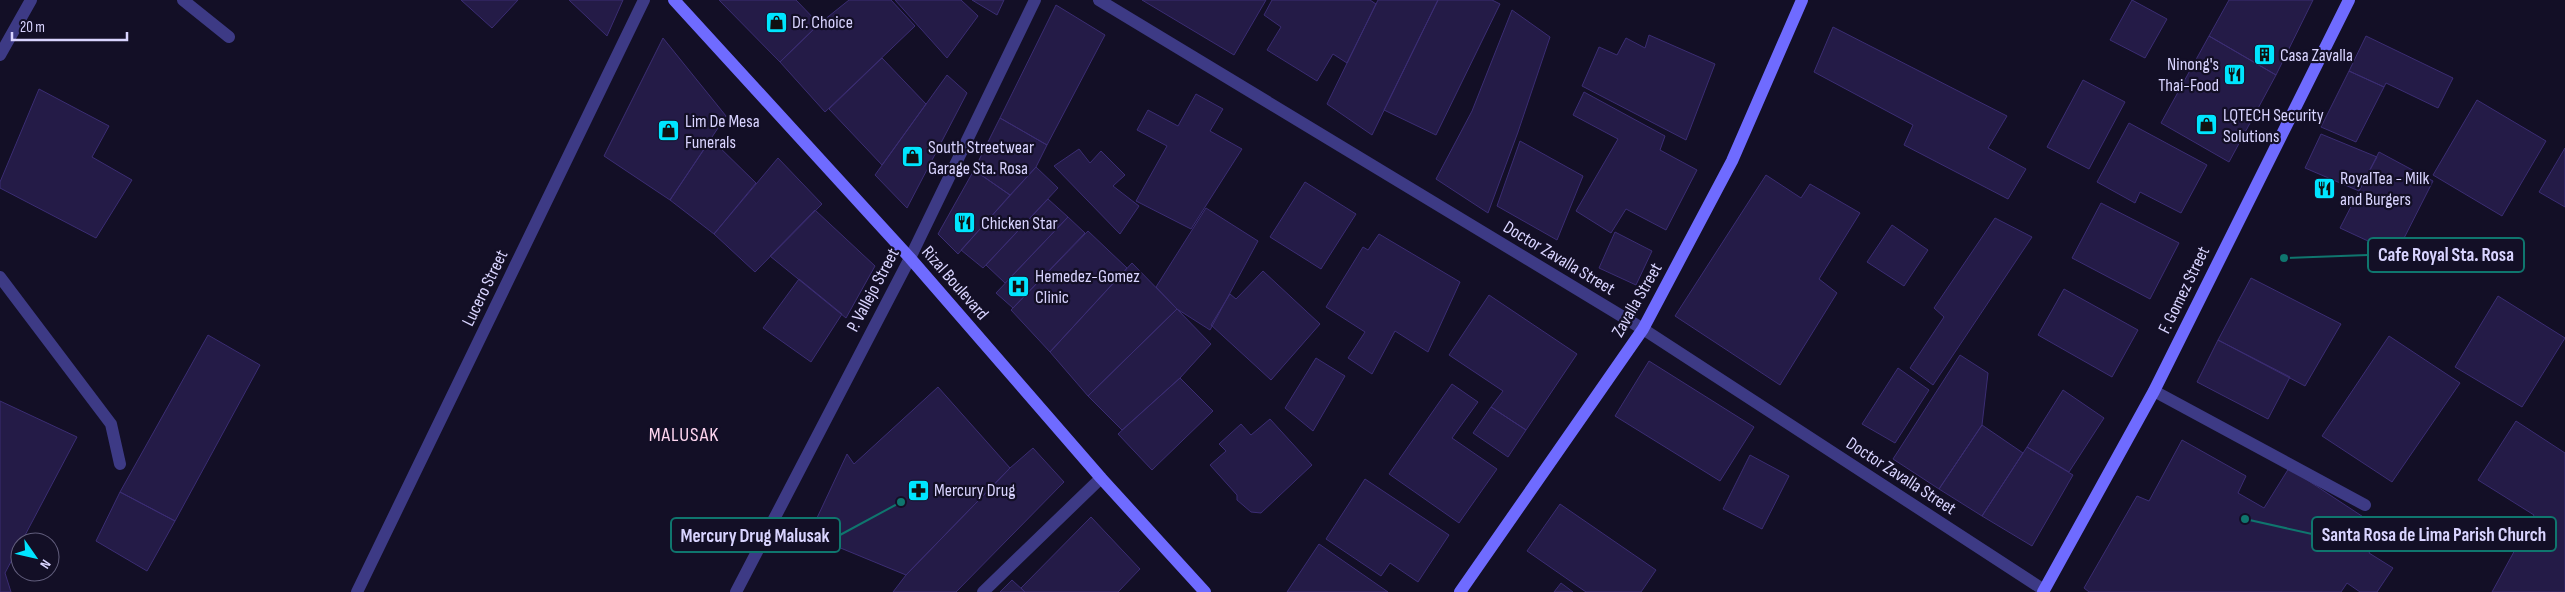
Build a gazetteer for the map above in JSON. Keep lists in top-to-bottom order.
{
  "streets": {
    "main road": ["Rizal Boulevard", "F. Gomez Street", "Zavalla Street"],
    "street": ["Doctor Zavalla Street", "Lucero Street", "P. Vallejo Street"]
  },
  "crossings": [
    ["Doctor Zavalla Street", "F. Gomez Street"],
    ["Doctor Zavalla Street", "Zavalla Street"],
    ["Rizal Boulevard", "P. Vallejo Street"]
  ],
  "districts": ["MALUSAK"],
  "places": {
    "shop": [
      "Dr. Choice",
      "LQTECH Security Solutions",
      "Lim De Mesa Funerals",
      "South Streetwear Garage Sta. Rosa"
    ],
    "building": ["Casa Zavalla"],
    "restaurant": ["Ninong's Thai-Food", "RoyalTea - Milk and Burgers", "Chicken Star"],
    "other": ["Cafe Royal Sta. Rosa", "Mercury Drug Malusak", "Santa Rosa de Lima Parish Church"],
    "hospital": ["Hemedez-Gomez Clinic"],
    "pharmacy": ["Mercury Drug"]
  },
  "scale_bar": "20 m",
  "north": "bottom right"
}
